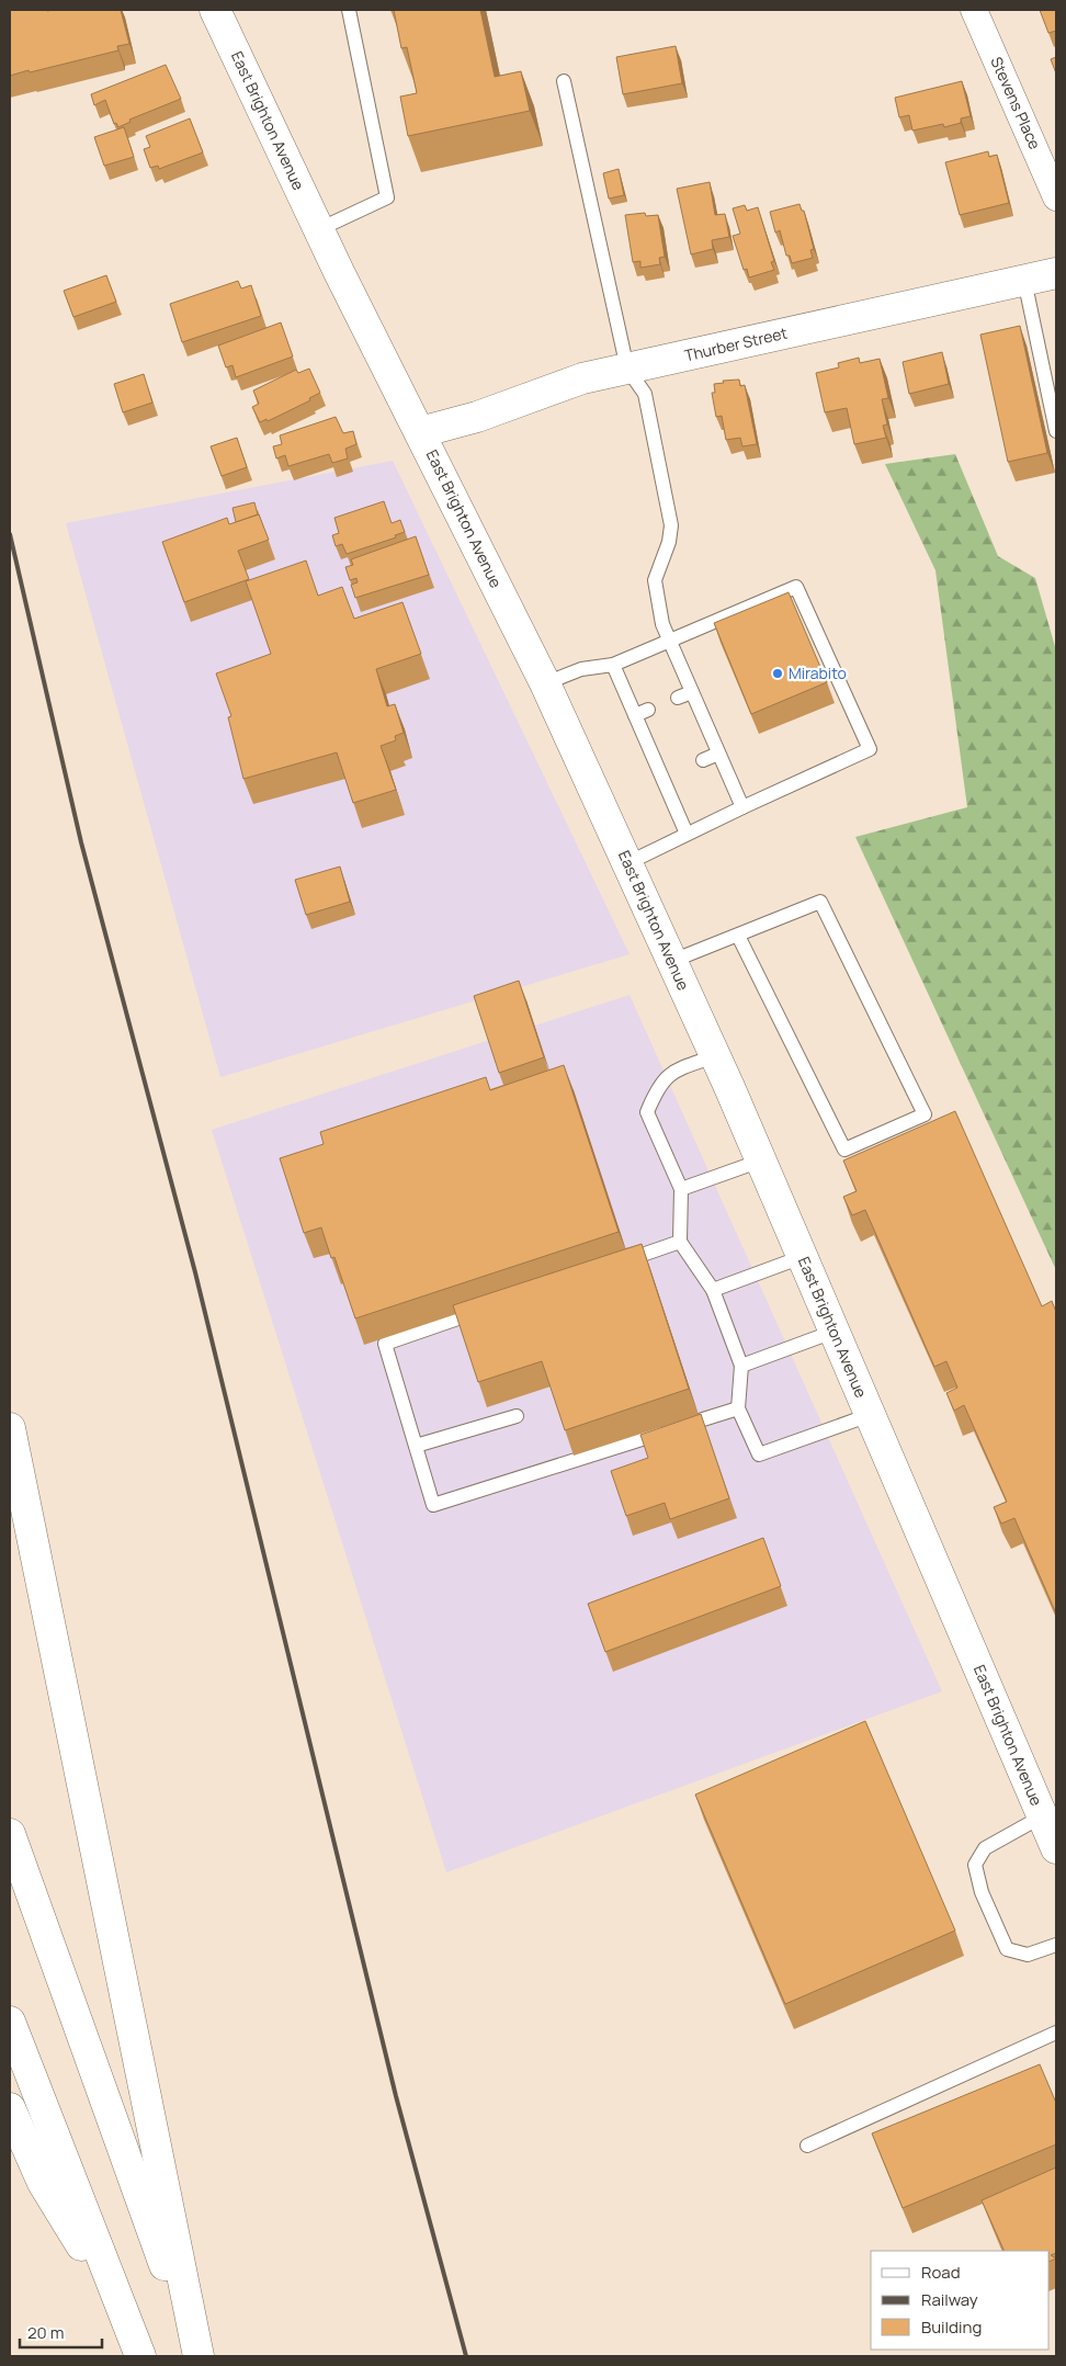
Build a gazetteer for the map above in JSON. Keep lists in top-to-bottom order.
{
  "streets": {
    "main road": ["East Brighton Avenue", "Thurber Street"],
    "street": ["Stevens Place"]
  },
  "crossings": [
    ["East Brighton Avenue", "Thurber Street"]
  ],
  "places": ["Mirabito"],
  "legend": ["Road", "Railway", "Building"],
  "scale_bar": "20 m"
}
